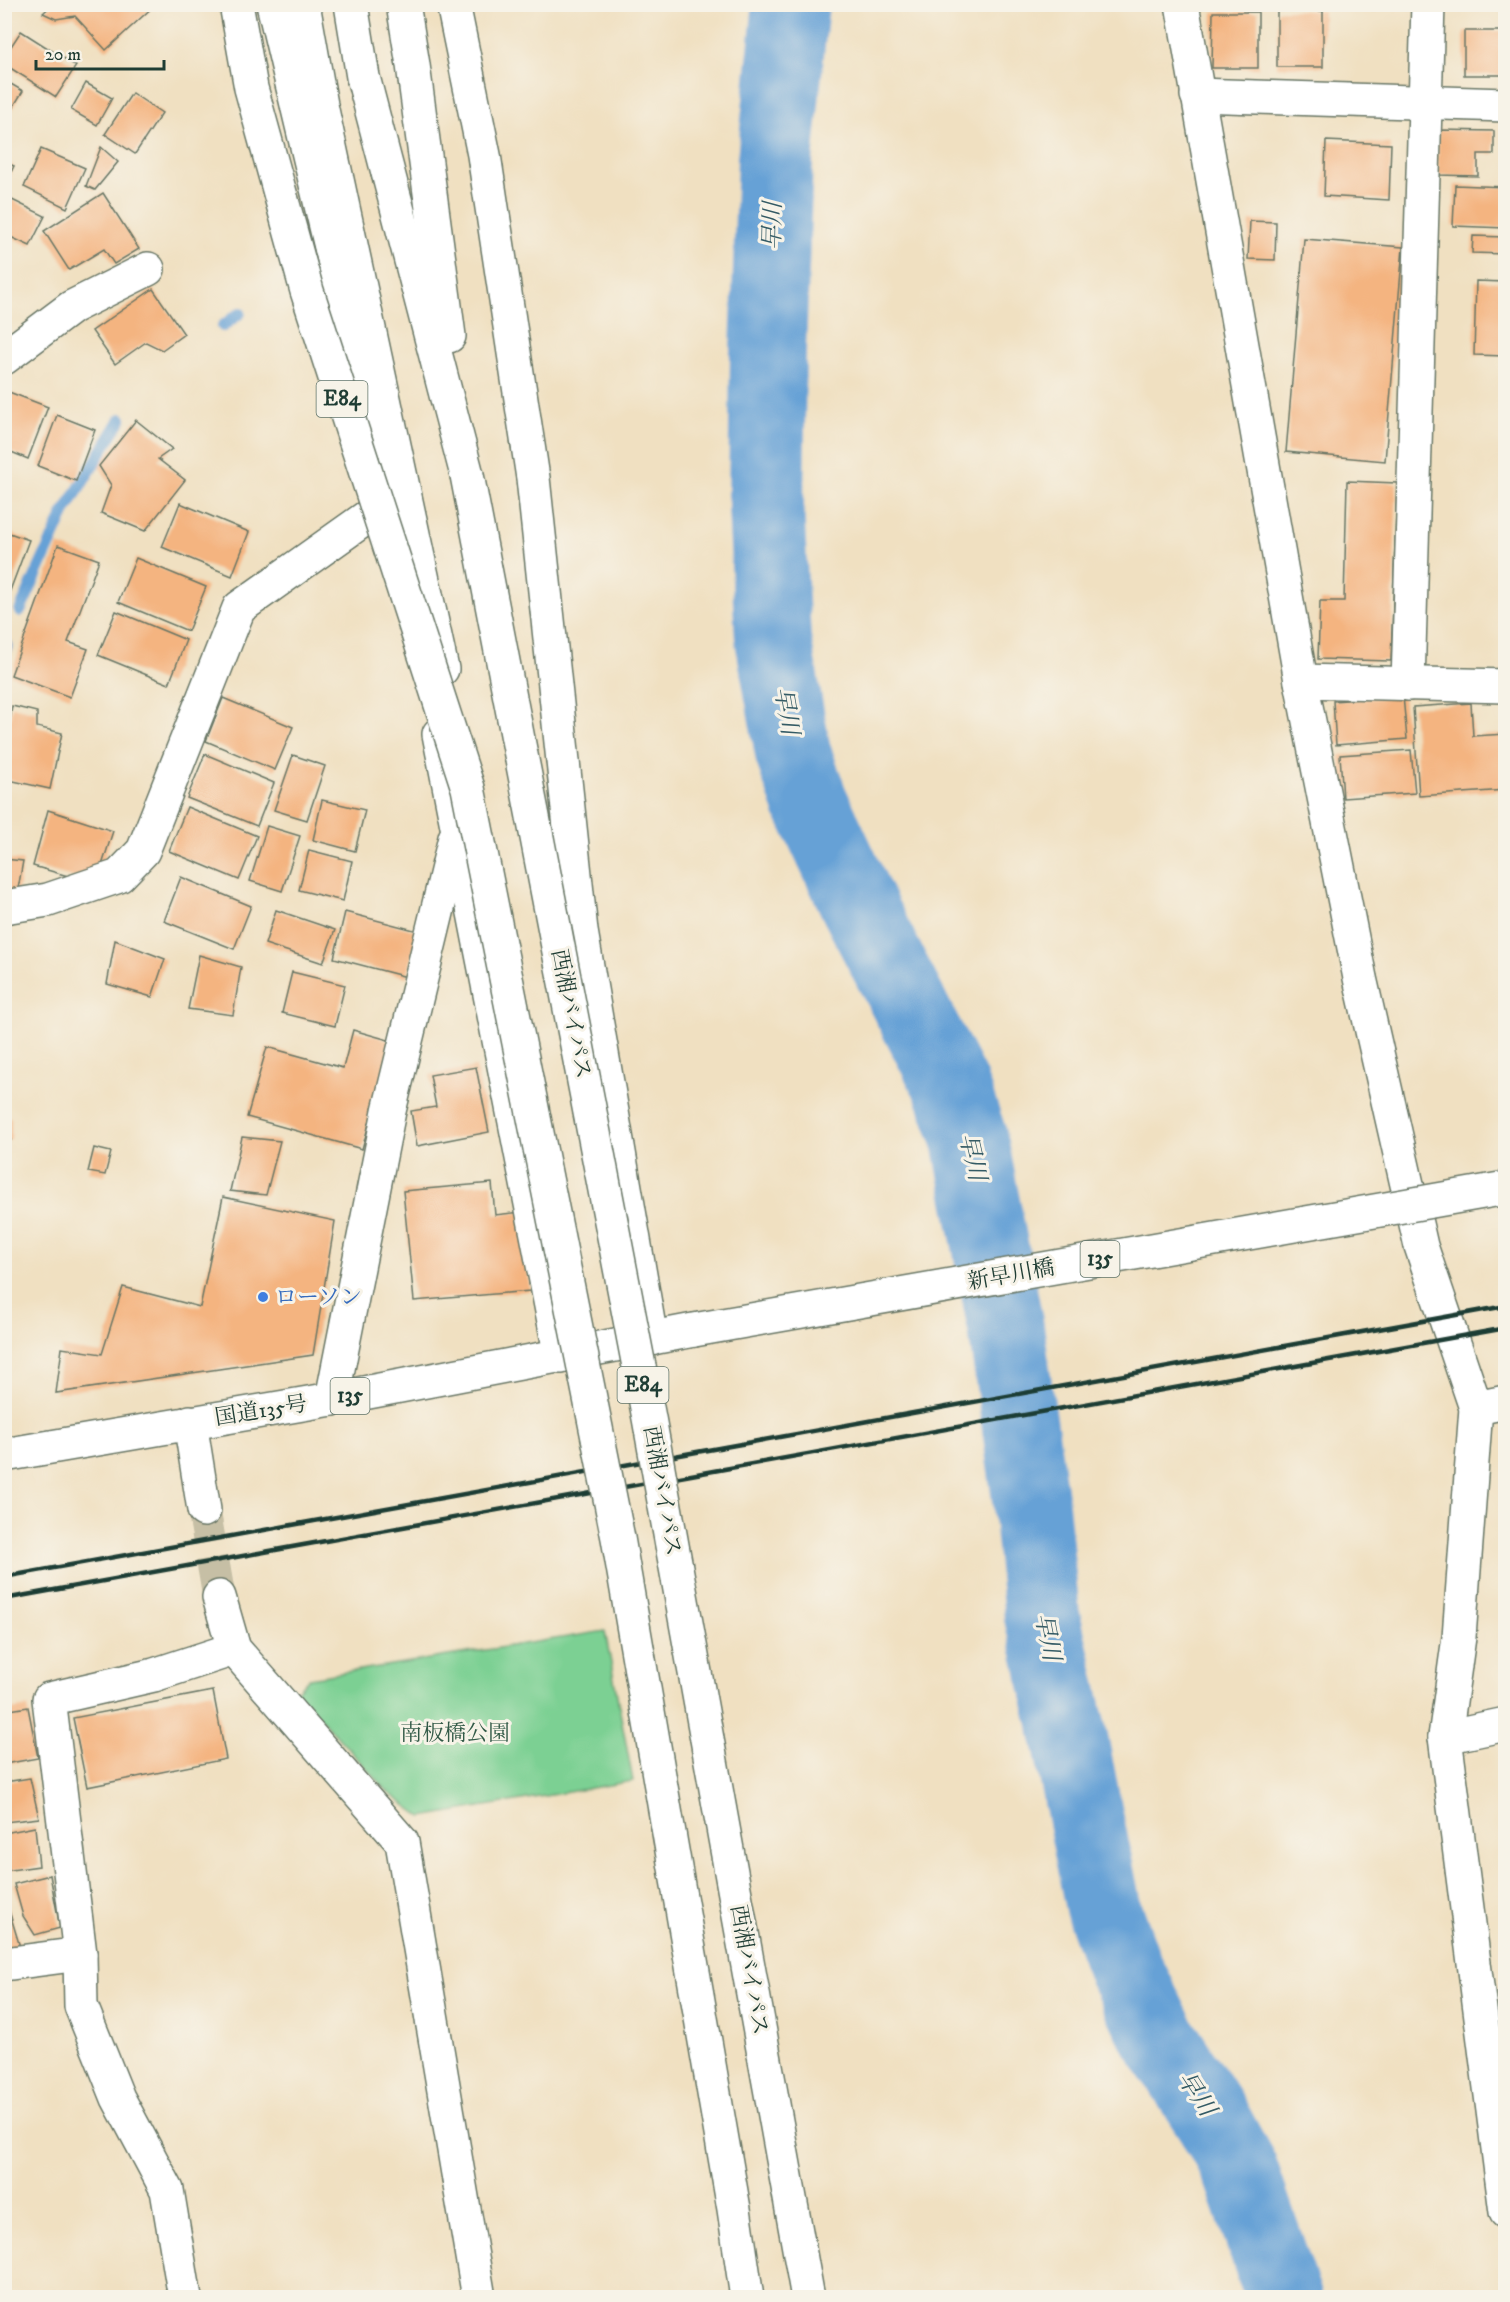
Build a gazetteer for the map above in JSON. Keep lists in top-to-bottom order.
{
  "streets": {
    "main road": [
      "E84",
      "西湘バイパス",
      "135",
      "新早川橋",
      "国道135号"
    ]
  },
  "crossings": [
    ["E84", "西湘バイパス"],
    ["新早川橋", "国道135号"]
  ],
  "water": ["早川"],
  "parks": ["南板橋公園"],
  "places": ["ローソン"],
  "scale_bar": "20 m"
}
